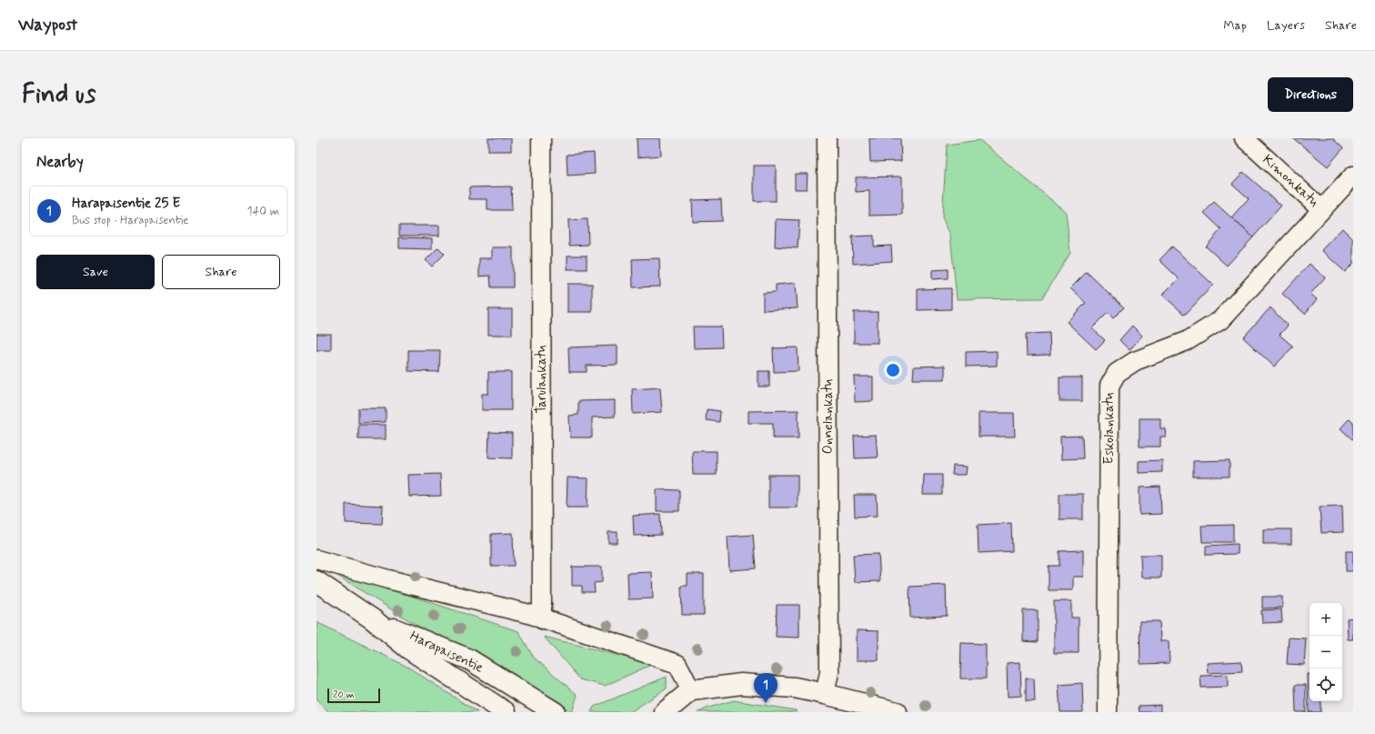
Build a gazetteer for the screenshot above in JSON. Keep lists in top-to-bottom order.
{
  "streets": {
    "main road": ["Harapaisentie"],
    "street": [
      "Kimonkatu",
      "Tarulankatu",
      "Onnelankatu",
      "Eskolankatu"
    ]
  },
  "crossings": [
    ["Kimonkatu", "Eskolankatu"]
  ],
  "scale_bar": "20 m",
  "page": {
    "header": "Waypost",
    "nav": ["Map", "Layers", "Share"],
    "buttons": [
      "Directions",
      ["Save", "Share"]
    ],
    "title": "Find us",
    "heading": "Nearby",
    "list": [
      {
        "mark": "1",
        "name": "Harapaisentie 25 E",
        "note": "Bus stop · Harapaisentie",
        "value": "140 m"
      }
    ],
    "map_buttons": ["+", "−"],
    "pins": "1",
    "scale": "20 m"
  }
}
